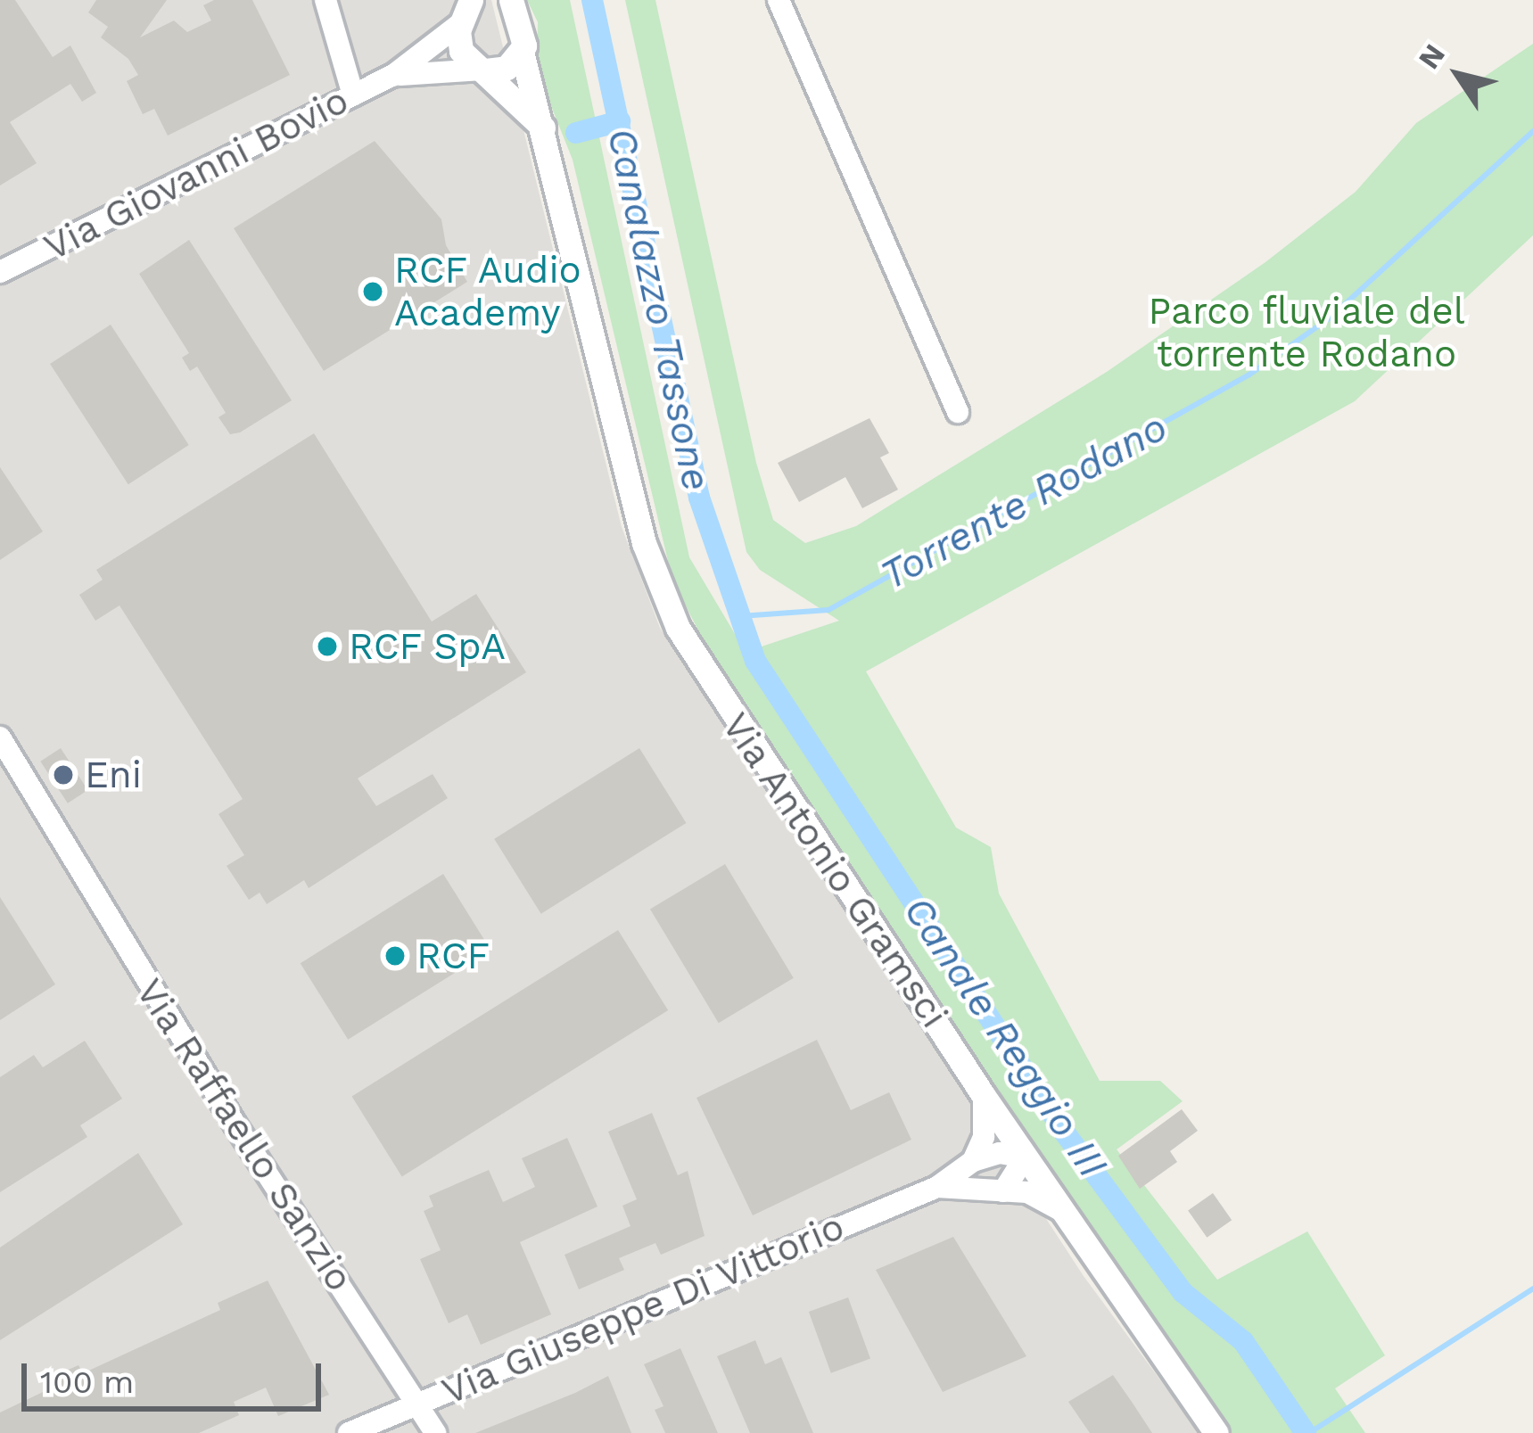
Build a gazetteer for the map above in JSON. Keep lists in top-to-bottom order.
{
  "streets": {
    "street": [
      "Via Giovanni Bovio",
      "Via Antonio Gramsci",
      "Via Raffaello Sanzio",
      "Via Giuseppe Di Vittorio"
    ]
  },
  "crossings": [
    ["Via Giovanni Bovio", "Via Antonio Gramsci"],
    ["Via Antonio Gramsci", "Via Giuseppe Di Vittorio"],
    ["Via Raffaello Sanzio", "Via Giuseppe Di Vittorio"]
  ],
  "water": ["Canalazzo Tassone", "Torrente Rodano", "Canale Reggio III"],
  "parks": ["Parco fluviale del torrente Rodano"],
  "places": [
    "RCF Audio Academy",
    "RCF SpA",
    "Eni",
    "RCF"
  ],
  "scale_bar": "100 m",
  "north": "top left"
}
